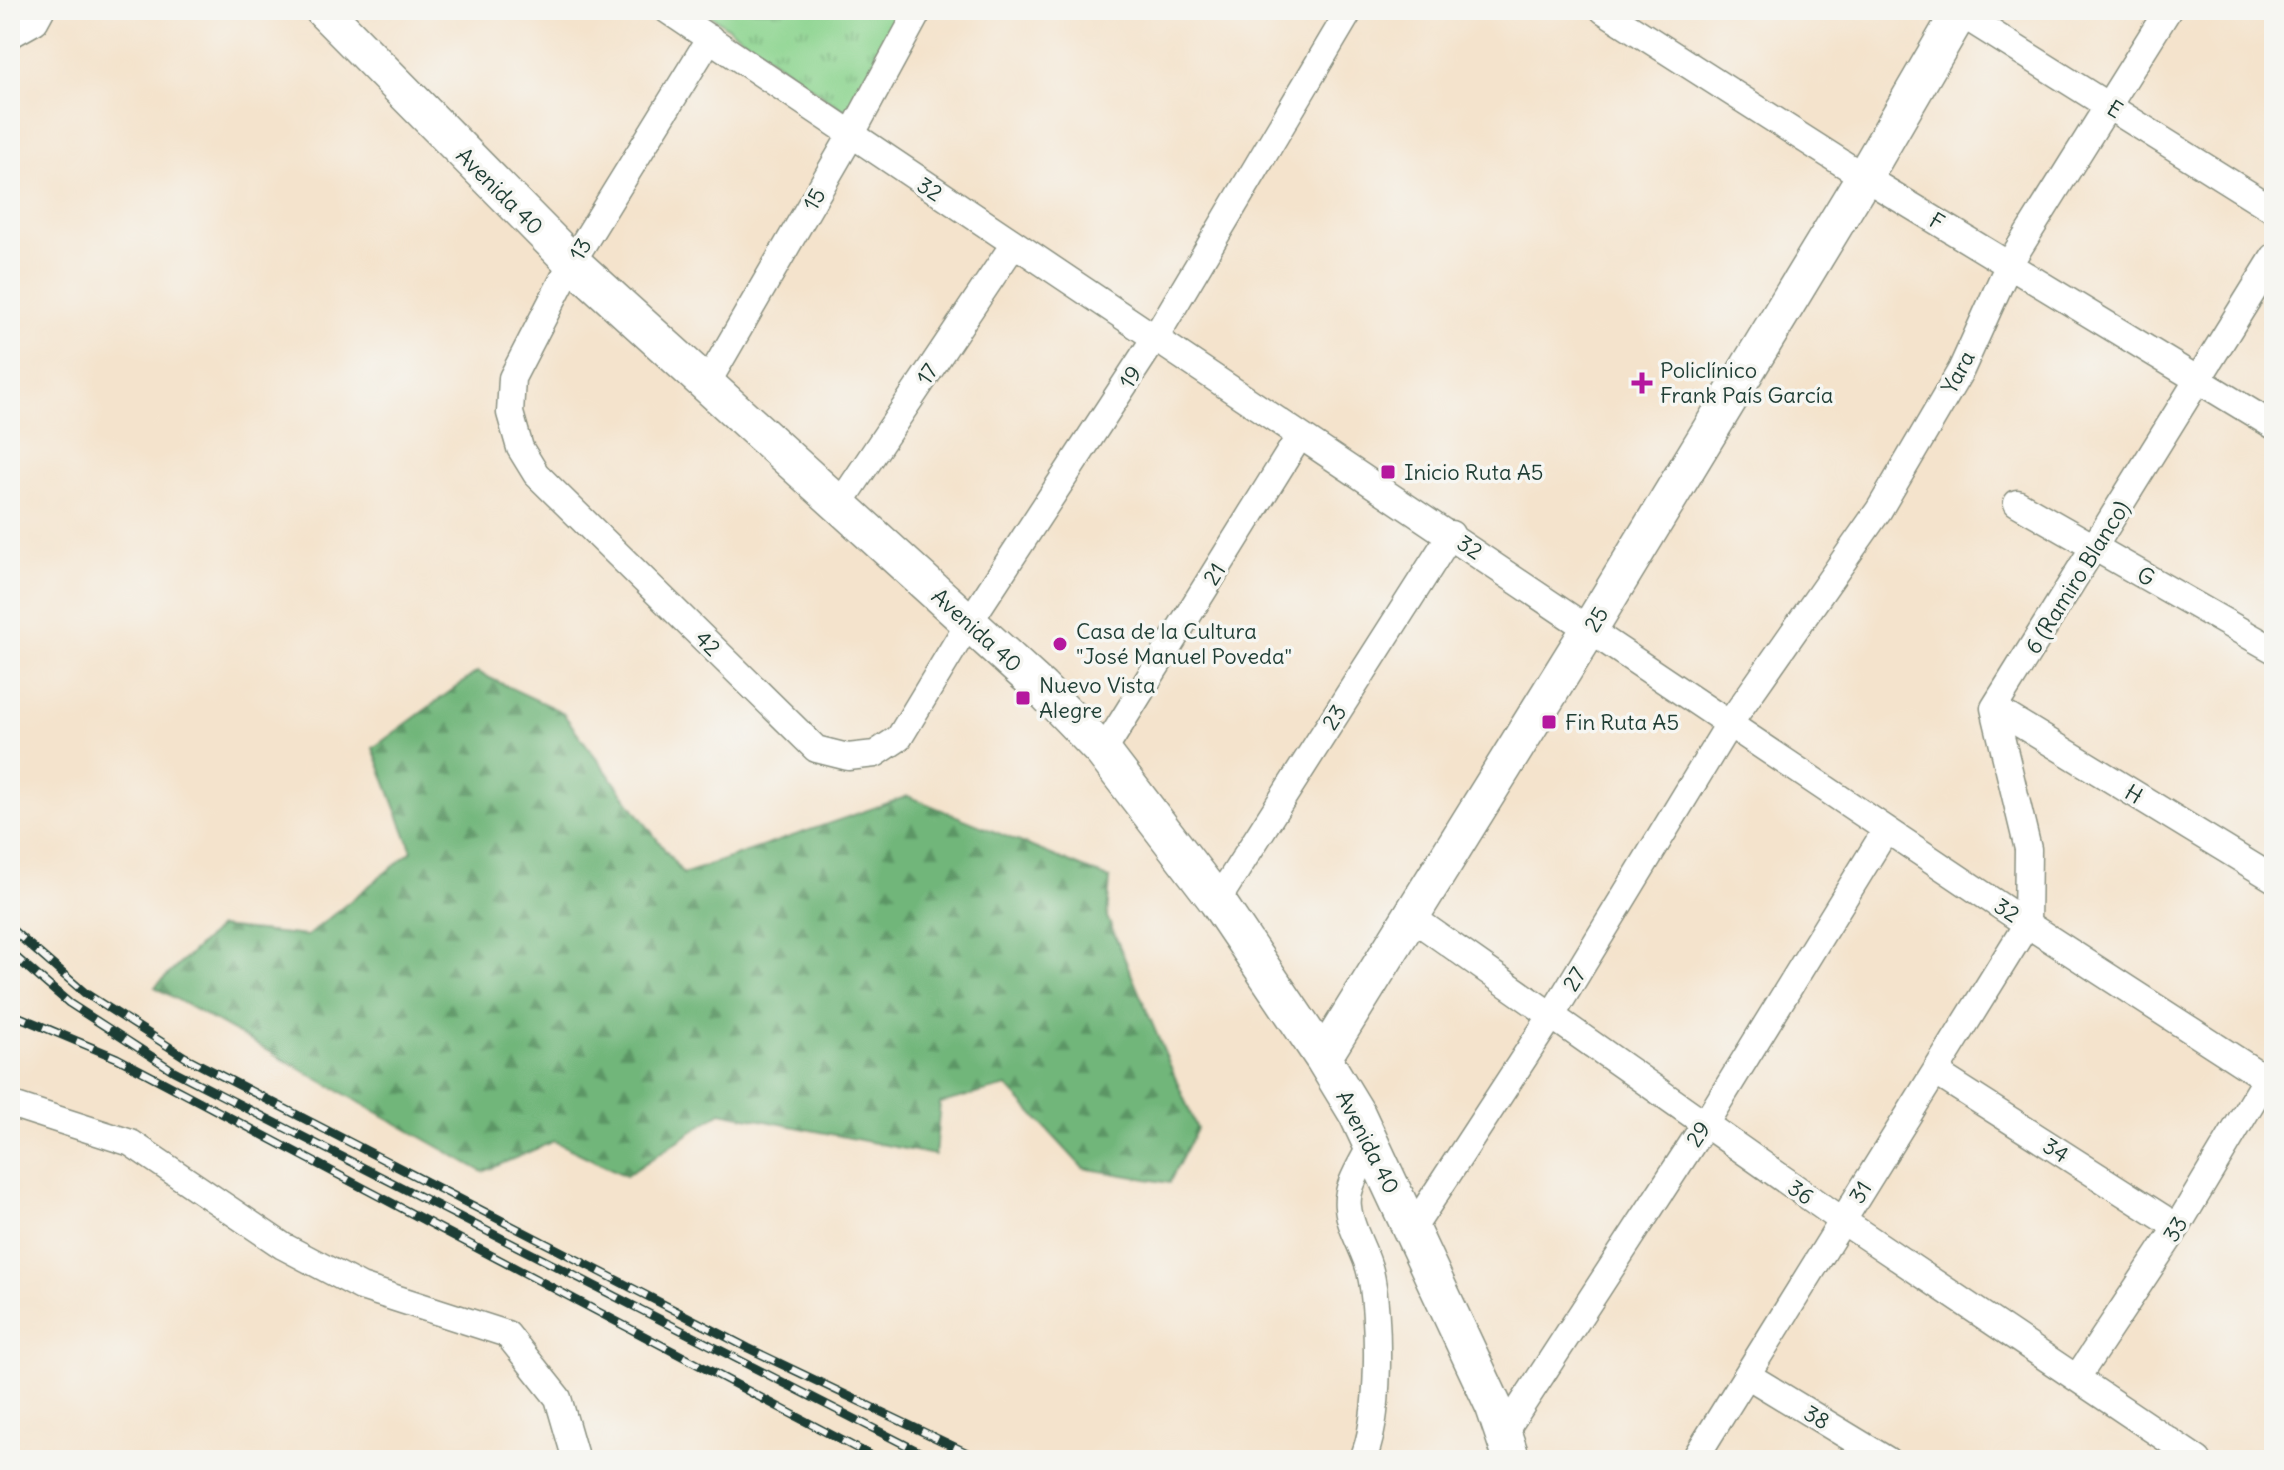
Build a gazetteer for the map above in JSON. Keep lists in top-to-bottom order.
{
  "streets": {
    "main road": ["Avenida 40", "25"],
    "street": [
      "E",
      "32",
      "15",
      "F",
      "13",
      "Yara",
      "17",
      "19",
      "21",
      "G",
      "6 (Ramiro Blanco)",
      "42",
      "23",
      "H",
      "27",
      "29",
      "34",
      "36",
      "31",
      "33",
      "38"
    ]
  },
  "crossings": [
    ["E", "Yara"],
    ["E", "25"],
    ["32", "15"],
    ["32", "13"],
    ["32", "Yara"],
    ["32", "17"],
    ["32", "19"],
    ["32", "21"],
    ["32", "25"],
    ["32", "23"],
    ["32", "27"],
    ["32", "29"],
    ["32", "31"],
    ["32", "33"],
    ["Avenida 40", "15"],
    ["Avenida 40", "13"],
    ["Avenida 40", "17"],
    ["Avenida 40", "19"],
    ["Avenida 40", "21"],
    ["Avenida 40", "25"],
    ["Avenida 40", "23"],
    ["Avenida 40", "27"],
    ["Avenida 40", "29"],
    ["F", "Yara"],
    ["F", "6 (Ramiro Blanco)"],
    ["F", "25"],
    ["13", "42"],
    ["Yara", "27"],
    ["19", "42"],
    ["G", "6 (Ramiro Blanco)"],
    ["6 (Ramiro Blanco)", "H"],
    ["25", "36"],
    ["27", "36"],
    ["29", "36"],
    ["34", "31"],
    ["34", "33"],
    ["36", "31"],
    ["36", "33"],
    ["31", "38"]
  ],
  "places": {
    "health": ["Policlínico Frank País García"],
    "transit": ["Inicio Ruta A5", "Nuevo Vista Alegre", "Fin Ruta A5"],
    "other": ["Casa de la Cultura \"José Manuel Poveda\""]
  }
}
